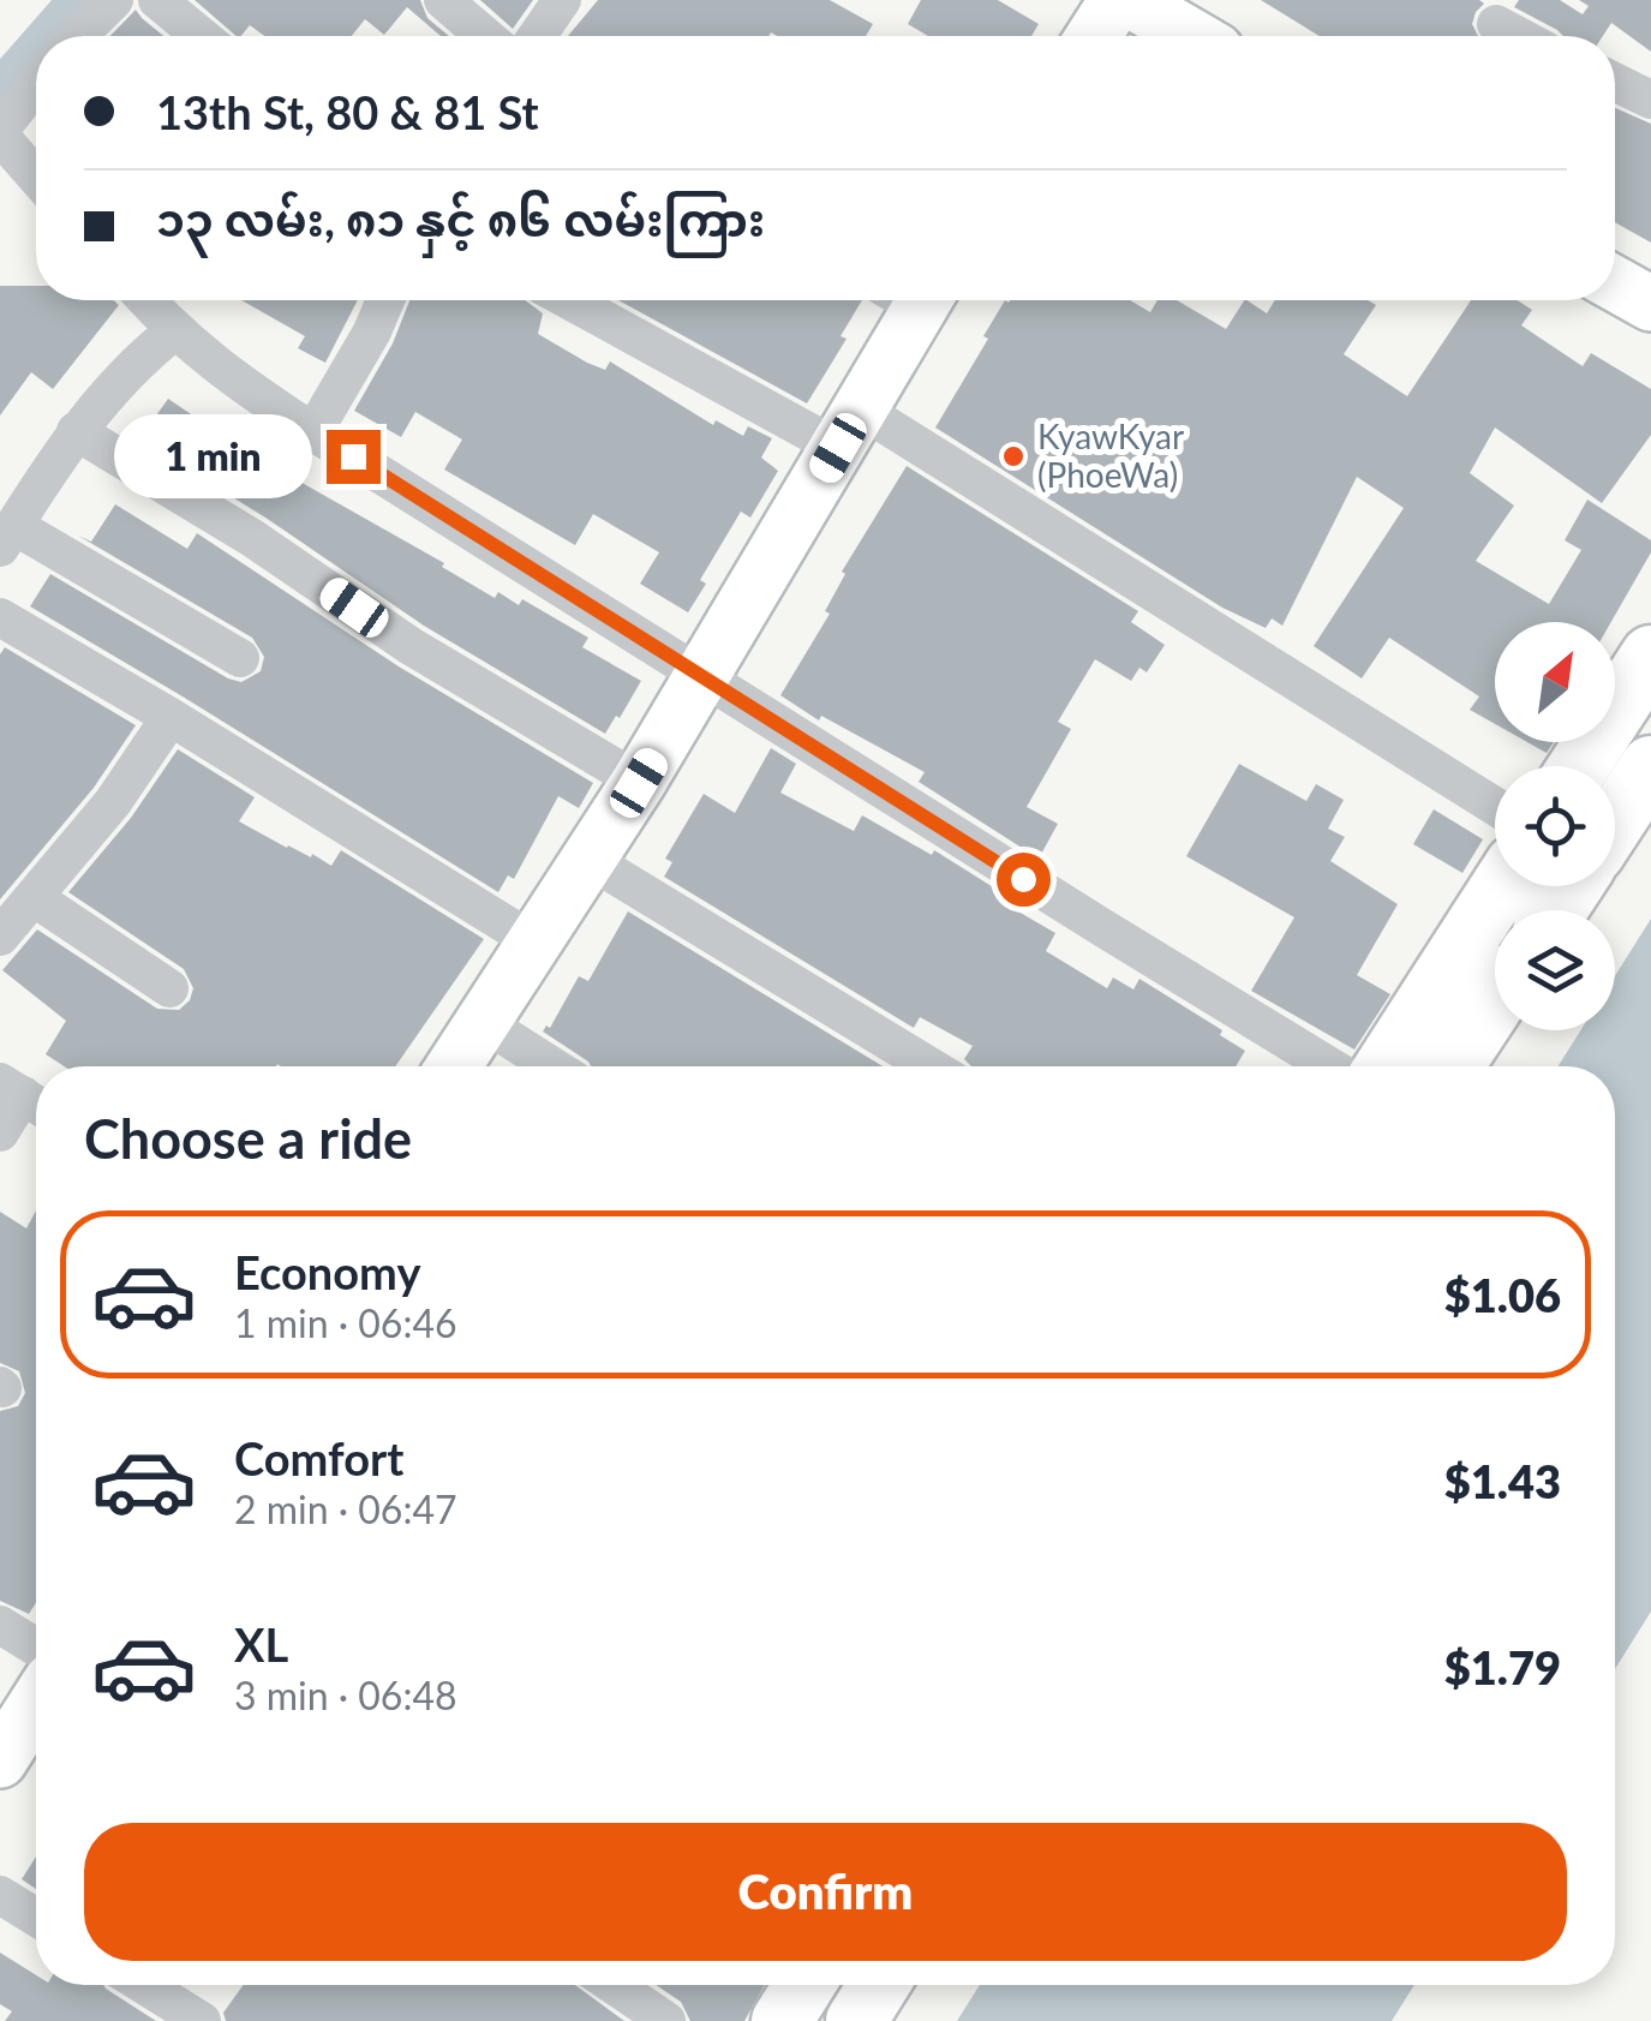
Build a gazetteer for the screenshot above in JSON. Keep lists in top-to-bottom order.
{
  "places": ["KyawKyar (PhoeWa)"],
  "north": "top right",
  "page": {
    "banner": ["13th St, 80 & 81 St", "၁၃ လမ်း, ၈၁ နှင့် ၈၆ လမ်းကြား"],
    "bubble": "1 min",
    "heading": "Choose a ride",
    "list": [
      {
        "name": "Economy",
        "note": "1 min · 06:46",
        "value": "$1.06"
      },
      {
        "name": "Comfort",
        "note": "2 min · 06:47",
        "value": "$1.43"
      },
      {
        "name": "XL",
        "note": "3 min · 06:48",
        "value": "$1.79"
      }
    ],
    "buttons": "Confirm"
  }
}
